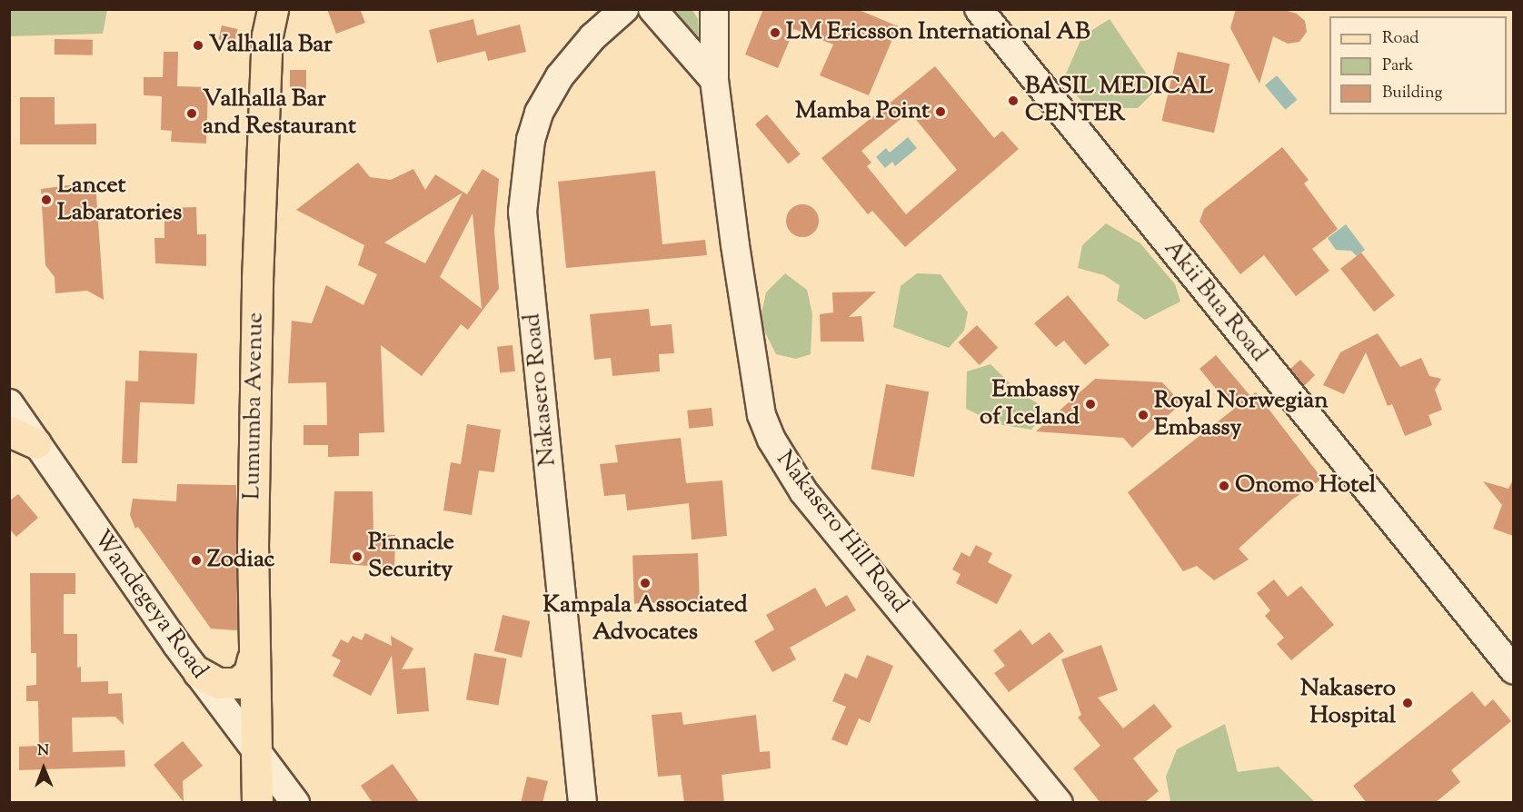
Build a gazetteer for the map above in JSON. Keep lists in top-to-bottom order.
{
  "streets": {
    "main road": ["Lumumba Avenue"],
    "street": [
      "Akii Bua Road",
      "Nakasero Road",
      "Nakasero Hill Road",
      "Wandegeya Road"
    ]
  },
  "crossings": [
    ["Lumumba Avenue", "Wandegeya Road"]
  ],
  "places": [
    "LM Ericsson International AB",
    "Valhalla Bar",
    "BASIL MEDICAL CENTER",
    "Mamba Point",
    "Valhalla Bar and Restaurant",
    "Lancet Labaratories",
    "Embassy of Iceland",
    "Royal Norwegian Embassy",
    "Onomo Hotel",
    "Pinnacle Security",
    "Zodiac",
    "Kampala Associated Advocates",
    "Nakasero Hospital"
  ],
  "legend": ["Road", "Park", "Building"],
  "north": "top"
}
